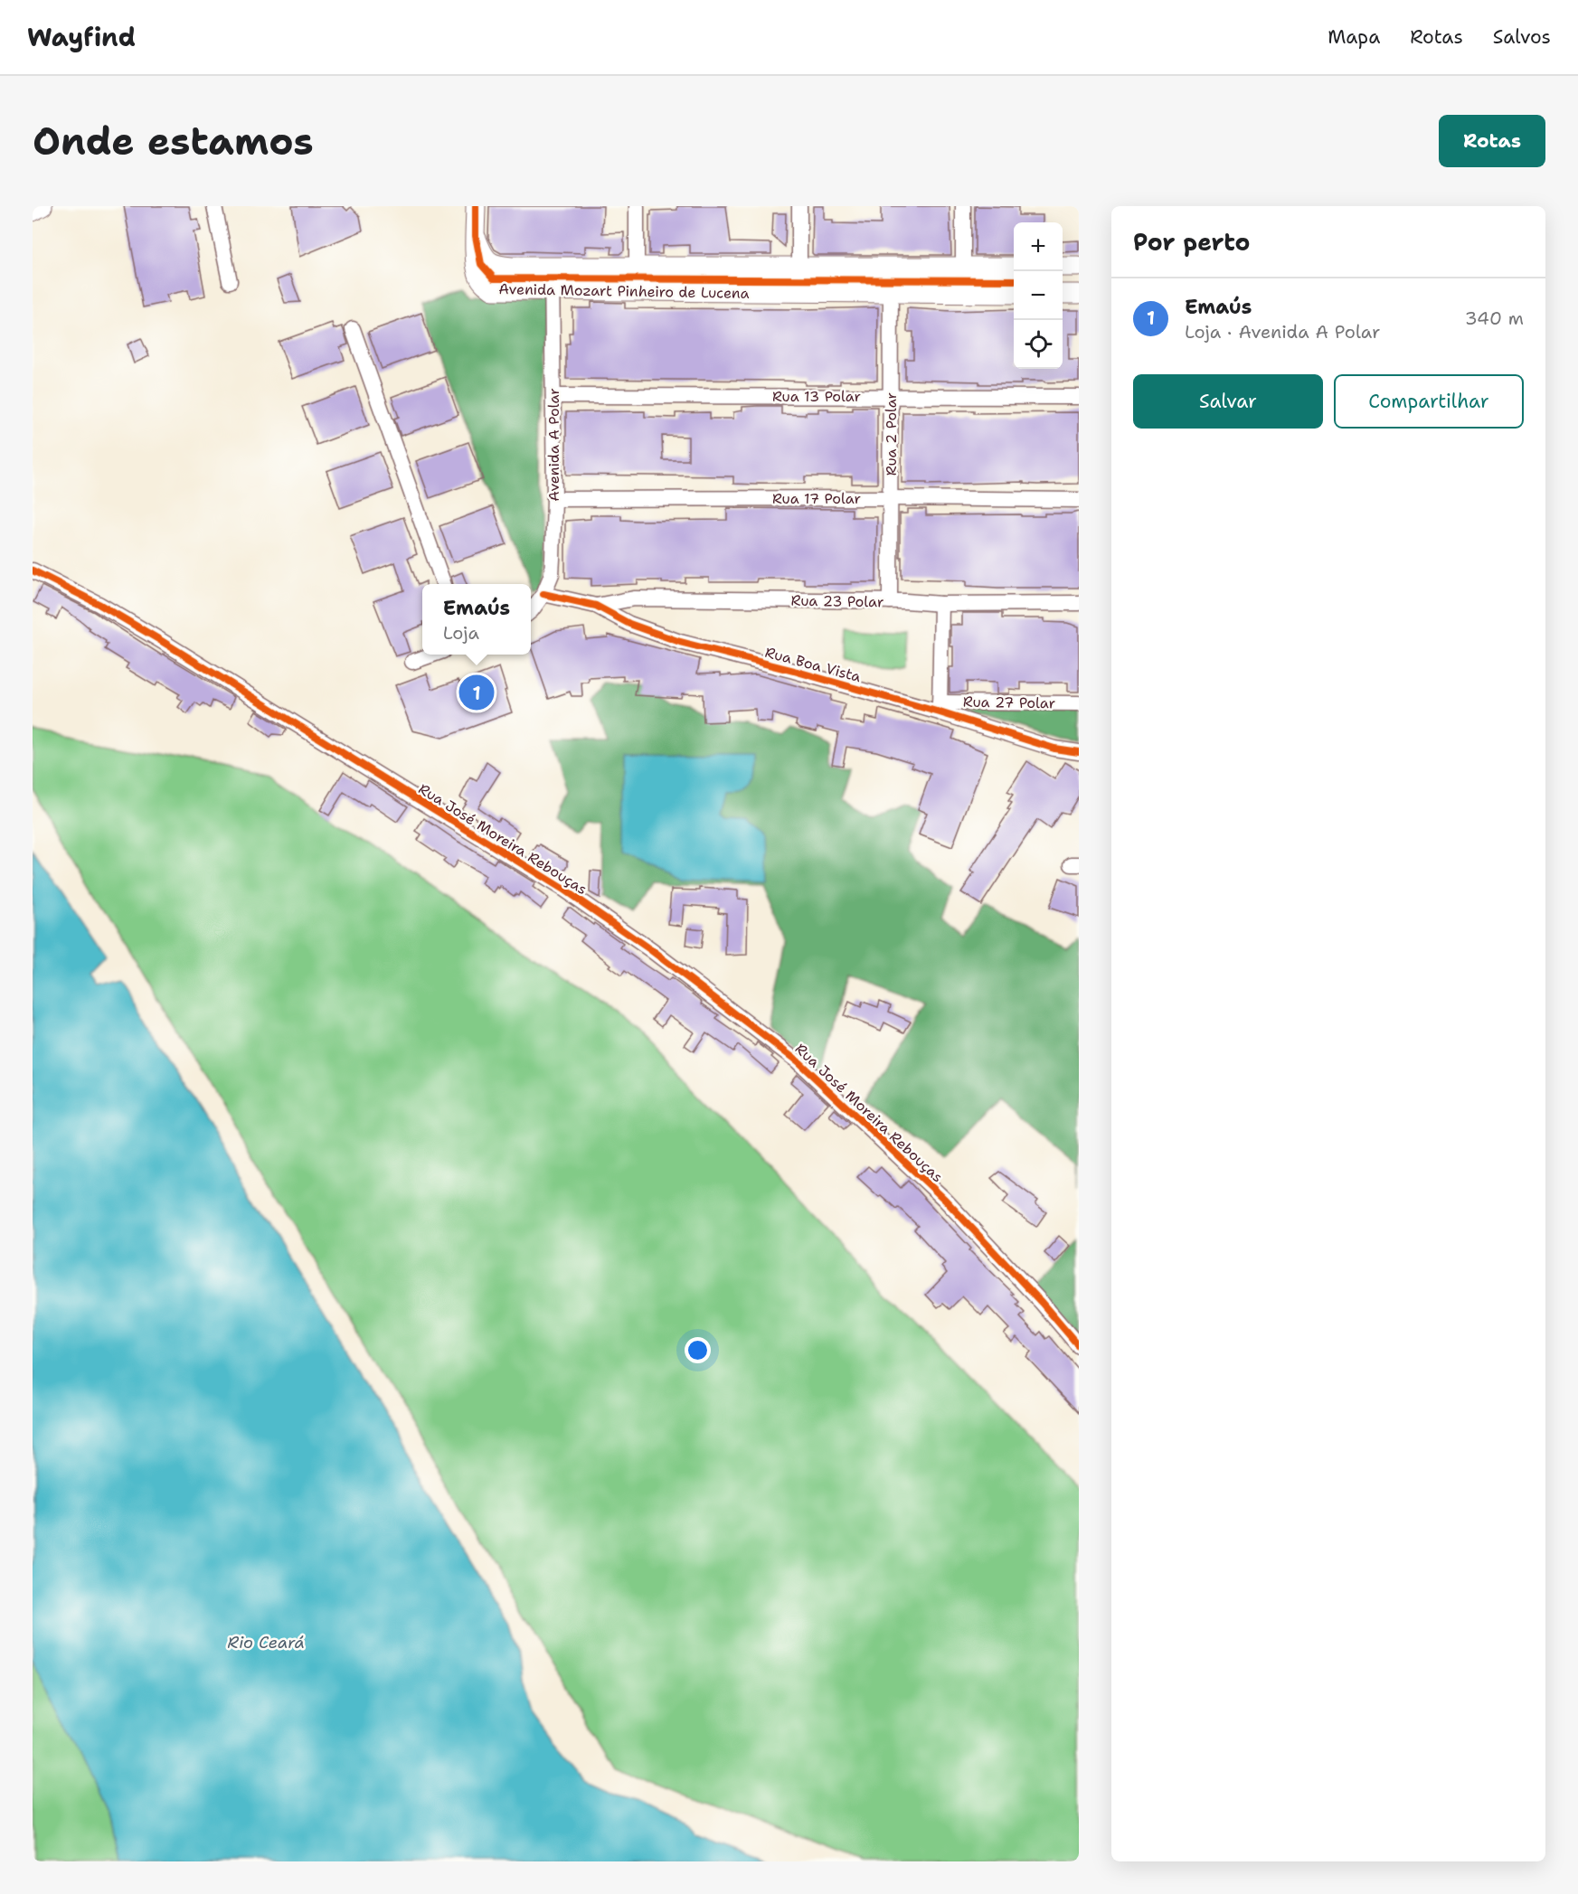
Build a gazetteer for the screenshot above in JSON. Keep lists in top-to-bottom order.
{
  "streets": {
    "main road": ["Avenida Mozart Pinheiro de Lucena"],
    "street": [
      "Rua 13 Polar",
      "Rua 2 Polar",
      "Avenida A Polar",
      "Rua 17 Polar",
      "Rua 23 Polar",
      "Rua Boa Vista",
      "Rua 27 Polar",
      "Rua José Moreira Rebouças"
    ]
  },
  "crossings": [
    ["Avenida Mozart Pinheiro de Lucena", "Rua 2 Polar"],
    ["Avenida Mozart Pinheiro de Lucena", "Avenida A Polar"],
    ["Rua 13 Polar", "Rua 2 Polar"],
    ["Rua 13 Polar", "Avenida A Polar"],
    ["Rua 2 Polar", "Rua 17 Polar"],
    ["Rua 2 Polar", "Rua 23 Polar"],
    ["Avenida A Polar", "Rua 17 Polar"],
    ["Avenida A Polar", "Rua Boa Vista"],
    ["Rua 23 Polar", "Rua Boa Vista"],
    ["Rua Boa Vista", "Rua 27 Polar"]
  ],
  "water": ["Rio Ceará"],
  "page": {
    "header": "Wayfind",
    "nav": ["Mapa", "Rotas", "Salvos"],
    "buttons": [
      "Rotas",
      ["Salvar", "Compartilhar"]
    ],
    "title": "Onde estamos",
    "heading": "Por perto",
    "map_buttons": ["+", "−"],
    "list": [
      {
        "mark": "1",
        "name": "Emaús",
        "note": "Loja · Avenida A Polar",
        "value": "340 m"
      }
    ],
    "popup": ["Emaús", "Loja"],
    "pins": "1"
  }
}
